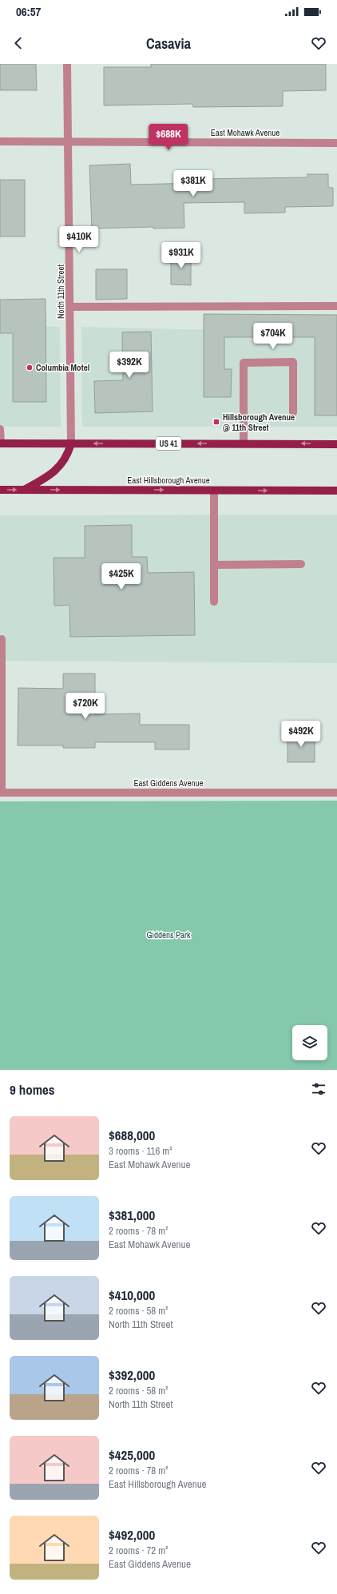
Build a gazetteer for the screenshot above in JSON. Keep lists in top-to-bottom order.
{
  "streets": {
    "main road": ["US 41", "East Hillsborough Avenue"],
    "street": ["East Mohawk Avenue", "North 11th Street", "East Giddens Avenue"]
  },
  "crossings": [
    ["East Mohawk Avenue", "North 11th Street"],
    ["North 11th Street", "US 41"]
  ],
  "parks": ["Giddens Park"],
  "places": {
    "other": ["Columbia Motel"],
    "transit": ["Hillsborough Avenue @ 11th Street"]
  },
  "page": {
    "status": "06:57",
    "header": "Casavia",
    "price": [
      "$688K",
      "$381K",
      "$410K",
      "$931K",
      "$704K",
      "$392K",
      "$425K",
      "$720K",
      "$492K"
    ],
    "heading": "9 homes",
    "list": [
      {
        "name": "$688,000",
        "note": "3 rooms · 116 m² · East Mohawk Avenue"
      },
      {
        "name": "$381,000",
        "note": "2 rooms · 78 m² · East Mohawk Avenue"
      },
      {
        "name": "$410,000",
        "note": "2 rooms · 58 m² · North 11th Street"
      },
      {
        "name": "$392,000",
        "note": "2 rooms · 58 m² · North 11th Street"
      },
      {
        "name": "$425,000",
        "note": "2 rooms · 78 m² · East Hillsborough Avenue"
      },
      {
        "name": "$492,000",
        "note": "2 rooms · 72 m² · East Giddens Avenue"
      }
    ]
  }
}
